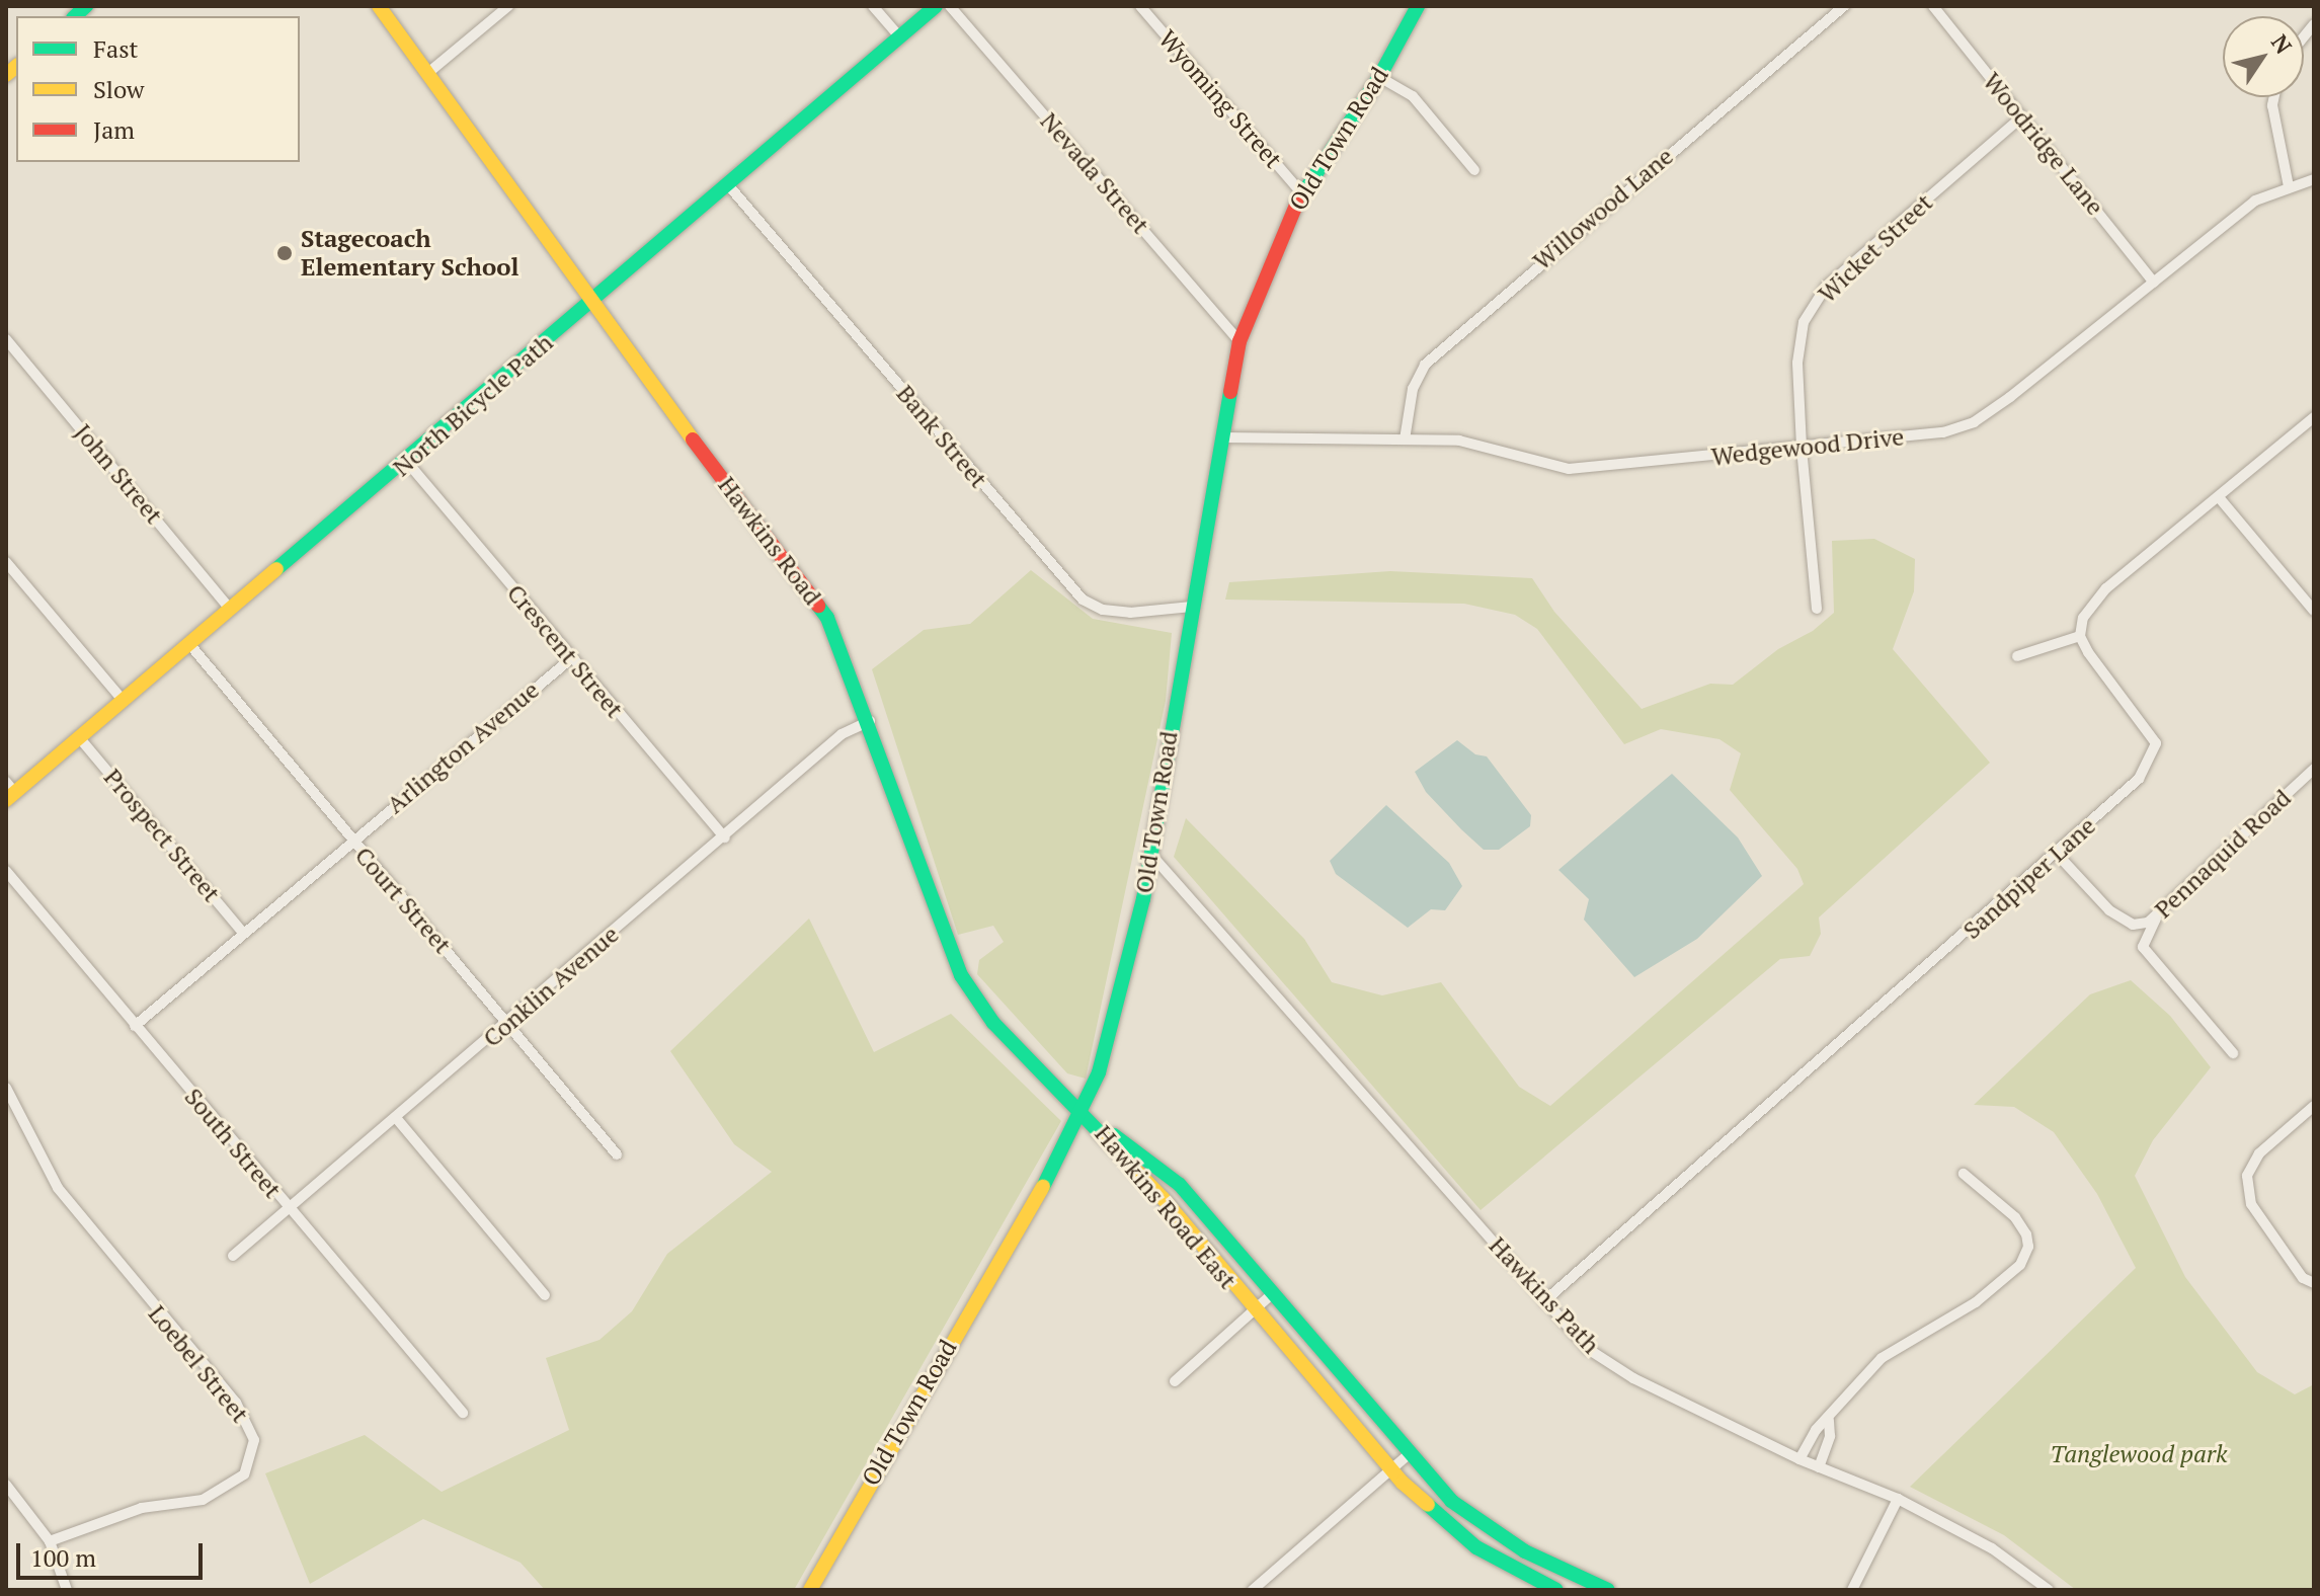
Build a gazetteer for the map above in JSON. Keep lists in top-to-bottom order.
{
  "streets": {
    "street": [
      "Wyoming Street",
      "Old Town Road",
      "Woodridge Lane",
      "Nevada Street",
      "Willowood Lane",
      "Wicket Street",
      "North Bicycle Path",
      "Bank Street",
      "Wedgewood Drive",
      "John Street",
      "Hawkins Road",
      "Crescent Street",
      "Arlington Avenue",
      "Prospect Street",
      "Pennaquid Road",
      "Sandpiper Lane",
      "Court Street",
      "Conklin Avenue",
      "South Street",
      "Hawkins Road East",
      "Hawkins Path",
      "Loebel Street"
    ]
  },
  "crossings": [
    ["Wyoming Street", "Old Town Road"],
    ["Old Town Road", "Nevada Street"],
    ["Old Town Road", "Bank Street"],
    ["Old Town Road", "Wedgewood Drive"],
    ["Old Town Road", "Hawkins Road"],
    ["Old Town Road", "Hawkins Road East"],
    ["Old Town Road", "Hawkins Path"],
    ["Woodridge Lane", "Wicket Street"],
    ["Woodridge Lane", "Wedgewood Drive"],
    ["Willowood Lane", "Wedgewood Drive"],
    ["Wicket Street", "Wedgewood Drive"],
    ["North Bicycle Path", "Bank Street"],
    ["North Bicycle Path", "John Street"],
    ["North Bicycle Path", "Hawkins Road"],
    ["North Bicycle Path", "Crescent Street"],
    ["North Bicycle Path", "Prospect Street"],
    ["North Bicycle Path", "Court Street"],
    ["Hawkins Road", "Conklin Avenue"],
    ["Hawkins Road", "Hawkins Road East"],
    ["Crescent Street", "Arlington Avenue"],
    ["Crescent Street", "Conklin Avenue"],
    ["Arlington Avenue", "Prospect Street"],
    ["Arlington Avenue", "Court Street"],
    ["Arlington Avenue", "South Street"],
    ["Pennaquid Road", "Sandpiper Lane"],
    ["Sandpiper Lane", "Hawkins Path"],
    ["Court Street", "Conklin Avenue"],
    ["Conklin Avenue", "South Street"]
  ],
  "parks": ["Tanglewood park"],
  "places": ["Stagecoach Elementary School"],
  "legend": ["Fast", "Slow", "Jam"],
  "scale_bar": "100 m",
  "north": "top right"
}
